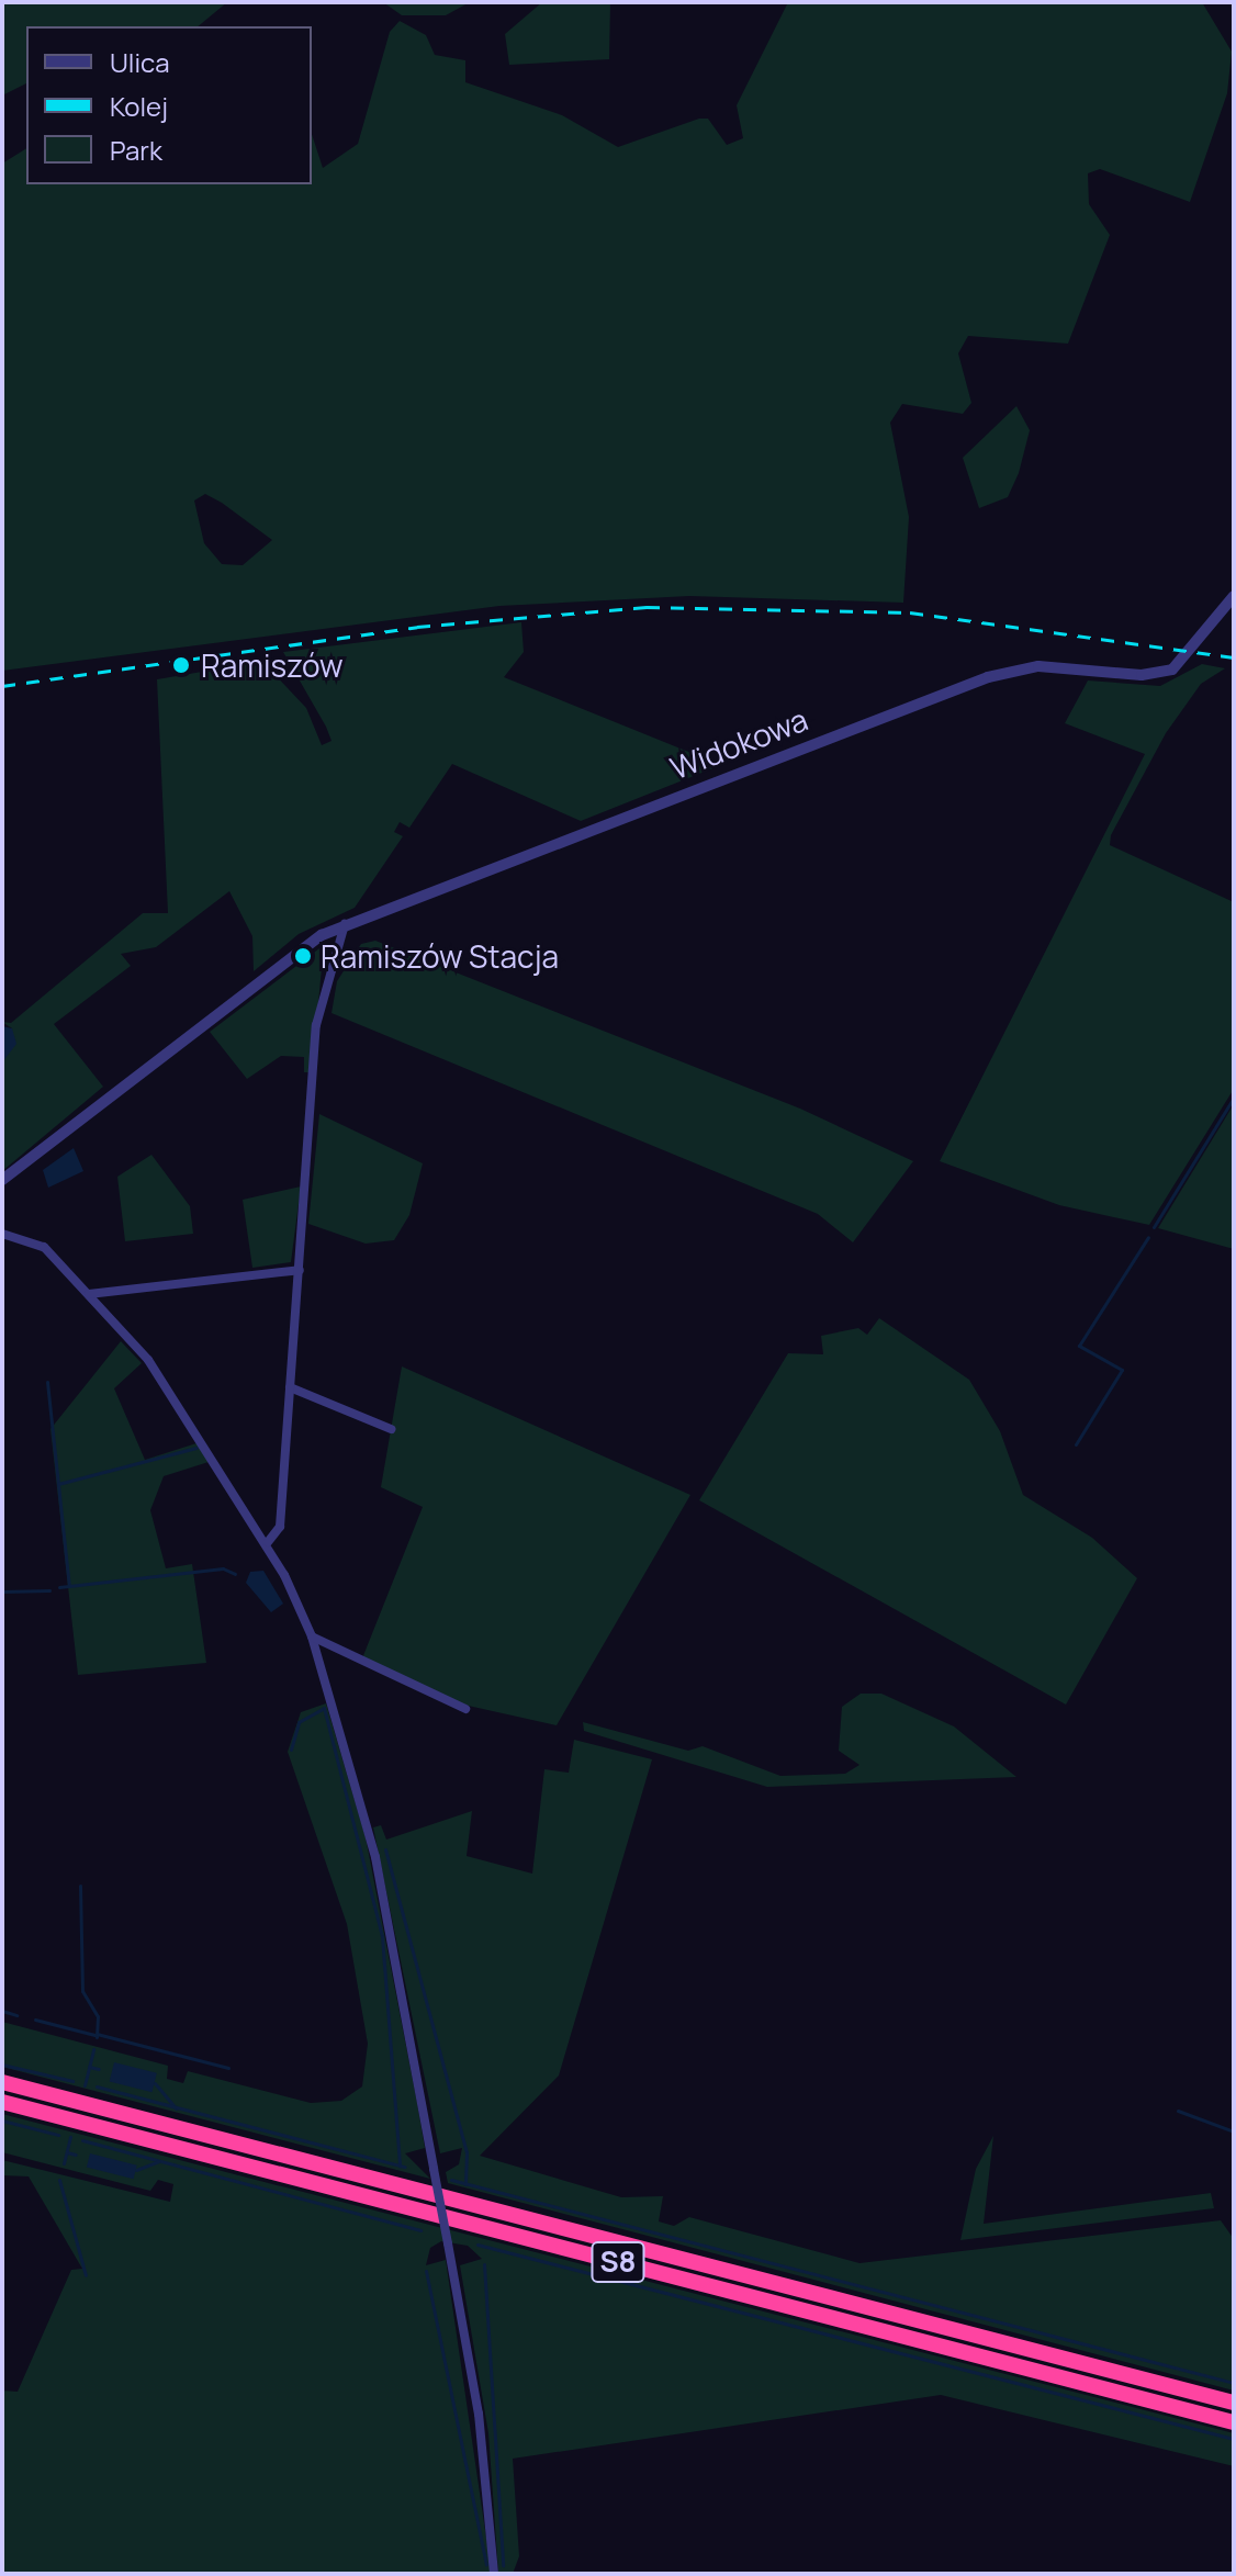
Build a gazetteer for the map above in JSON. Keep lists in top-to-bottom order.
{
  "streets": {
    "highway": ["S8"],
    "street": ["Widokowa"]
  },
  "places": ["Ramiszów", "Ramiszów Stacja"],
  "legend": ["Ulica", "Kolej", "Park"]
}
